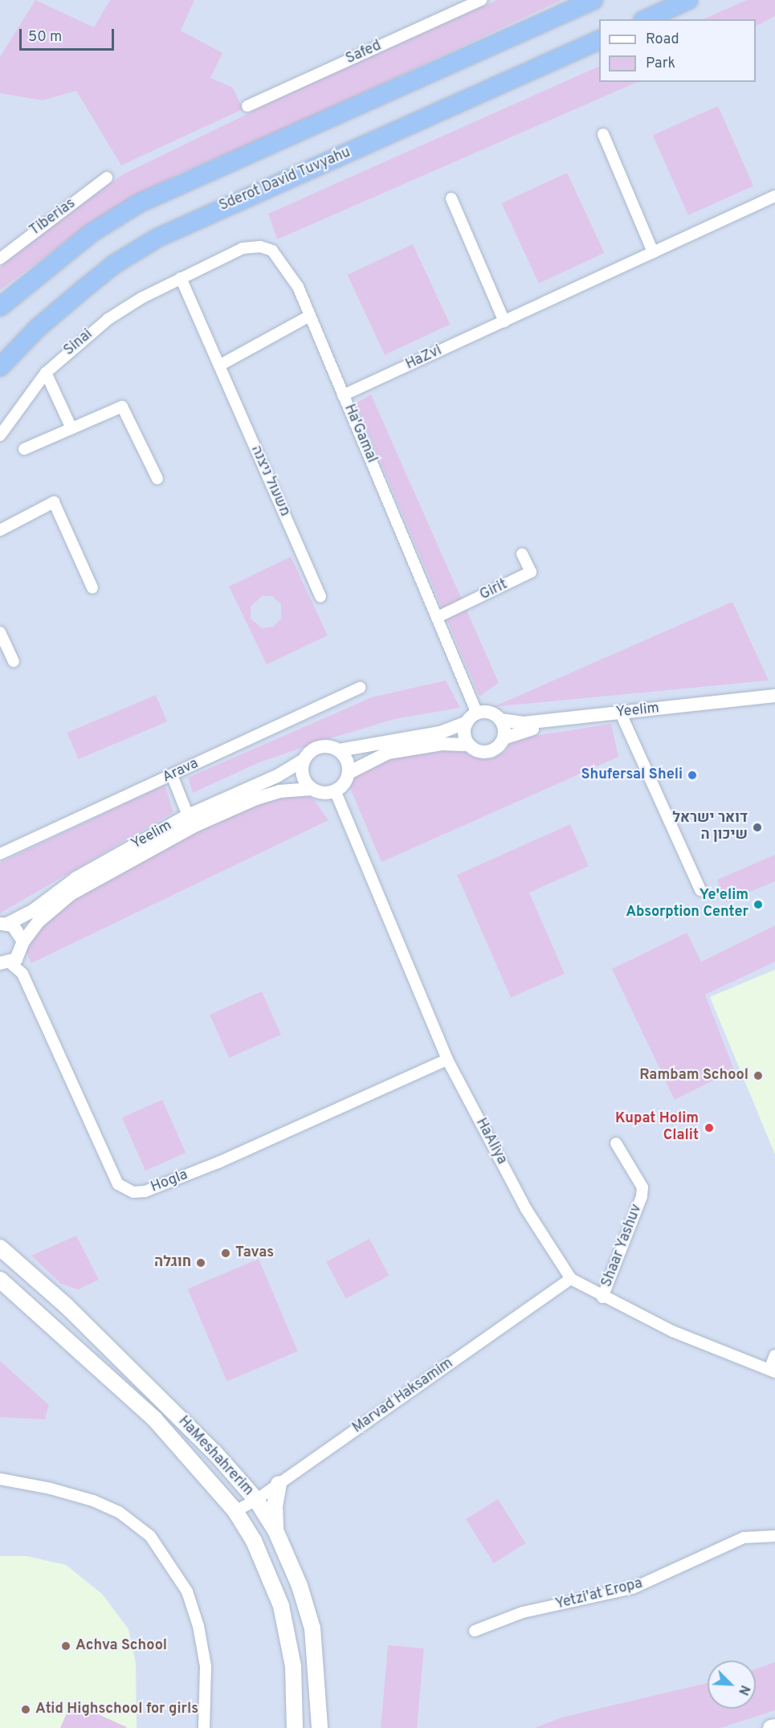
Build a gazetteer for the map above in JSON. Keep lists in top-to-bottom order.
{
  "streets": {
    "highway": ["Sderot David Tuvyahu"],
    "main road": ["HaMeshahrerim"],
    "street": [
      "Safed",
      "Tiberias",
      "Sinai",
      "HaZvi",
      "Ha'Gamal",
      "משעול ניצנה",
      "Girit",
      "Yeelim",
      "Arava",
      "HaAliya",
      "Hogla",
      "Shaar Yashuv",
      "Marvad Haksamim",
      "Yetzi'at Eropa"
    ]
  },
  "crossings": [
    ["Sinai", "Ha'Gamal"],
    ["Sinai", "משעול ניצנה"],
    ["HaZvi", "Ha'Gamal"],
    ["Ha'Gamal", "משעול ניצנה"],
    ["Ha'Gamal", "Girit"],
    ["Ha'Gamal", "Yeelim"],
    ["Yeelim", "HaAliya"],
    ["Yeelim", "Hogla"],
    ["HaAliya", "Hogla"],
    ["HaAliya", "Shaar Yashuv"],
    ["HaAliya", "Marvad Haksamim"],
    ["Marvad Haksamim", "HaMeshahrerim"]
  ],
  "places": [
    "Shufersal Sheli",
    "דואר ישראל שיכון ה",
    "Ye'elim Absorption Center",
    "Rambam School",
    "Kupat Holim Clalit",
    "Tavas",
    "חוגלה",
    "Achva School",
    "Atid Highschool for girls"
  ],
  "legend": ["Road", "Park"],
  "scale_bar": "50 m",
  "north": "bottom right"
}
